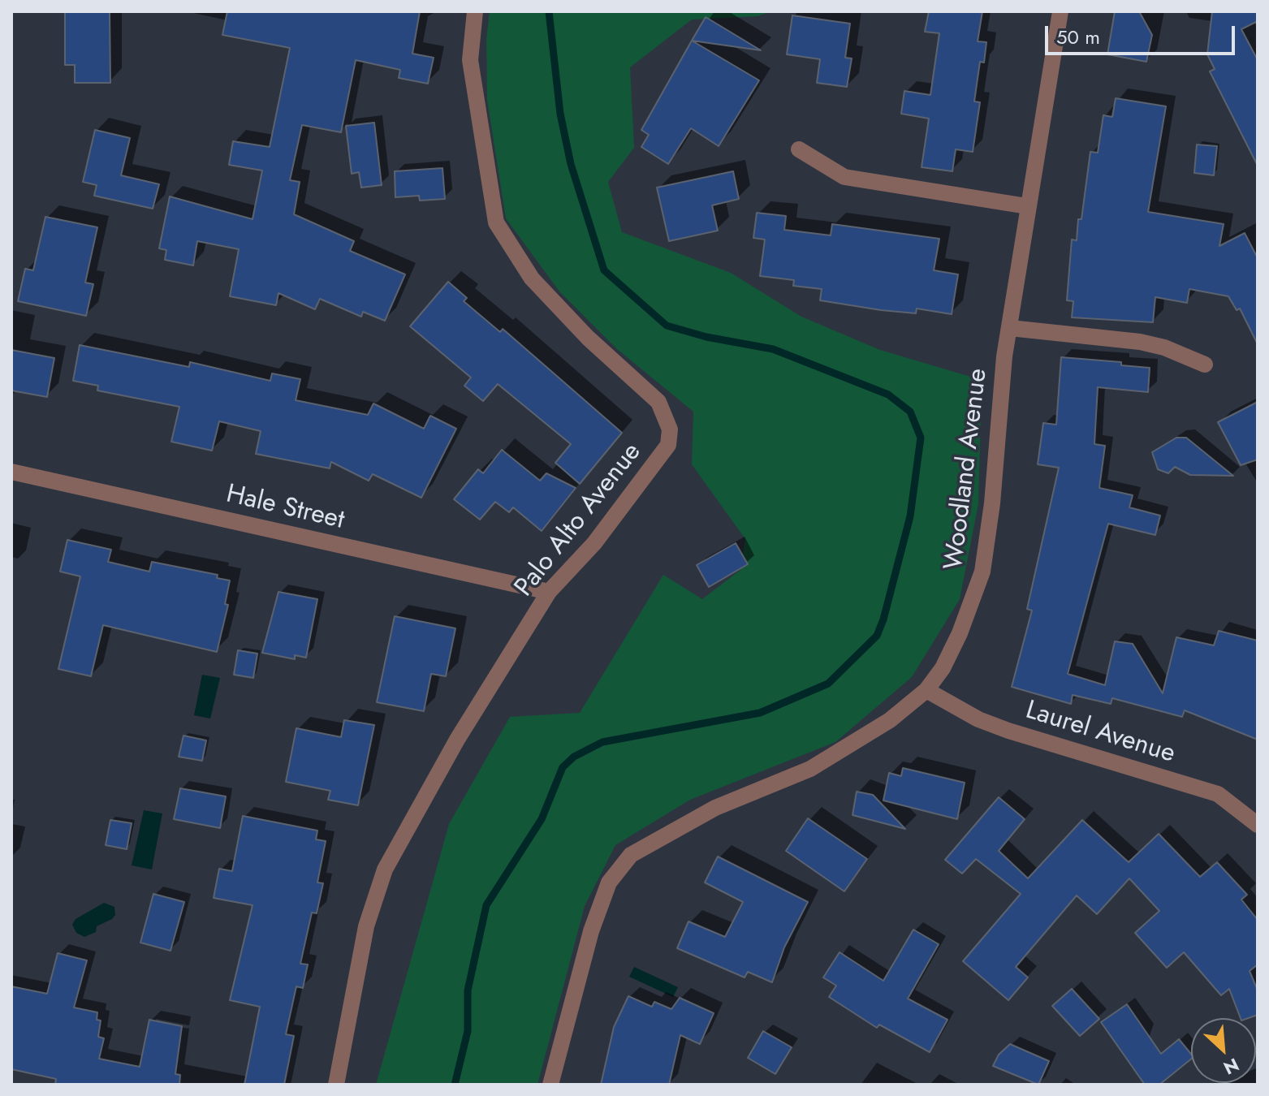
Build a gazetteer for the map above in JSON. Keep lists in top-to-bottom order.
{
  "streets": {
    "street": [
      "Woodland Avenue",
      "Hale Street",
      "Palo Alto Avenue",
      "Laurel Avenue"
    ]
  },
  "crossings": [
    ["Woodland Avenue", "Laurel Avenue"],
    ["Hale Street", "Palo Alto Avenue"]
  ],
  "scale_bar": "50 m",
  "north": "bottom right"
}
